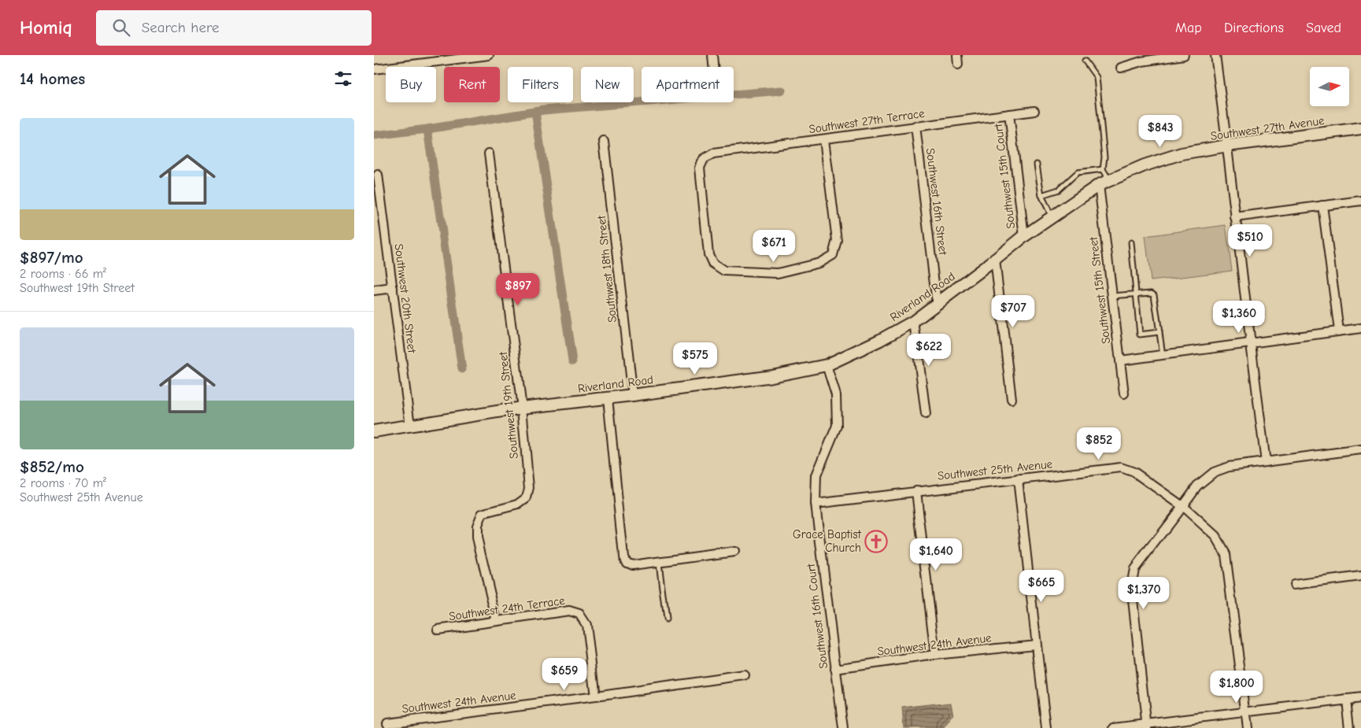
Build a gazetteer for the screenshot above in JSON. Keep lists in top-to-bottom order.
{
  "streets": {
    "street": [
      "Southwest 27th Terrace",
      "Southwest 27th Avenue",
      "Southwest 15th Court",
      "Southwest 16th Street",
      "Southwest 18th Street",
      "Southwest 15th Street",
      "Riverland Road",
      "Southwest 20th Street",
      "Southwest 19th Street",
      "Southwest 25th Avenue",
      "Southwest 24th Terrace",
      "Southwest 16th Court",
      "Southwest 24th Avenue"
    ]
  },
  "crossings": [
    ["Southwest 27th Terrace", "Southwest 15th Court"],
    ["Southwest 27th Terrace", "Southwest 16th Street"],
    ["Southwest 27th Avenue", "Southwest 15th Court"],
    ["Southwest 27th Avenue", "Southwest 15th Street"],
    ["Southwest 27th Avenue", "Riverland Road"],
    ["Southwest 16th Street", "Riverland Road"],
    ["Southwest 18th Street", "Riverland Road"],
    ["Riverland Road", "Southwest 20th Street"],
    ["Riverland Road", "Southwest 19th Street"],
    ["Riverland Road", "Southwest 16th Court"],
    ["Southwest 19th Street", "Southwest 24th Terrace"],
    ["Southwest 25th Avenue", "Southwest 16th Court"],
    ["Southwest 24th Terrace", "Southwest 24th Avenue"],
    ["Southwest 16th Court", "Southwest 24th Avenue"]
  ],
  "places": {
    "church": ["Grace Baptist Church"]
  },
  "north": "right",
  "page": {
    "header": "Homiq",
    "search": "Search here",
    "nav": ["Map", "Directions", "Saved"],
    "heading": "14 homes",
    "chip": [
      "Buy",
      "Rent",
      "Filters",
      "New",
      "Apartment"
    ],
    "list": [
      {
        "name": "$897/mo",
        "note": "2 rooms · 66 m² · Southwest 19th Street"
      },
      {
        "name": "$852/mo",
        "note": "2 rooms · 70 m² · Southwest 25th Avenue"
      }
    ],
    "price": [
      "$843",
      "$510",
      "$671",
      "$897",
      "$707",
      "$1,360",
      "$622",
      "$575",
      "$852",
      "$1,640",
      "$665",
      "$1,370",
      "$659",
      "$1,800"
    ]
  }
}
